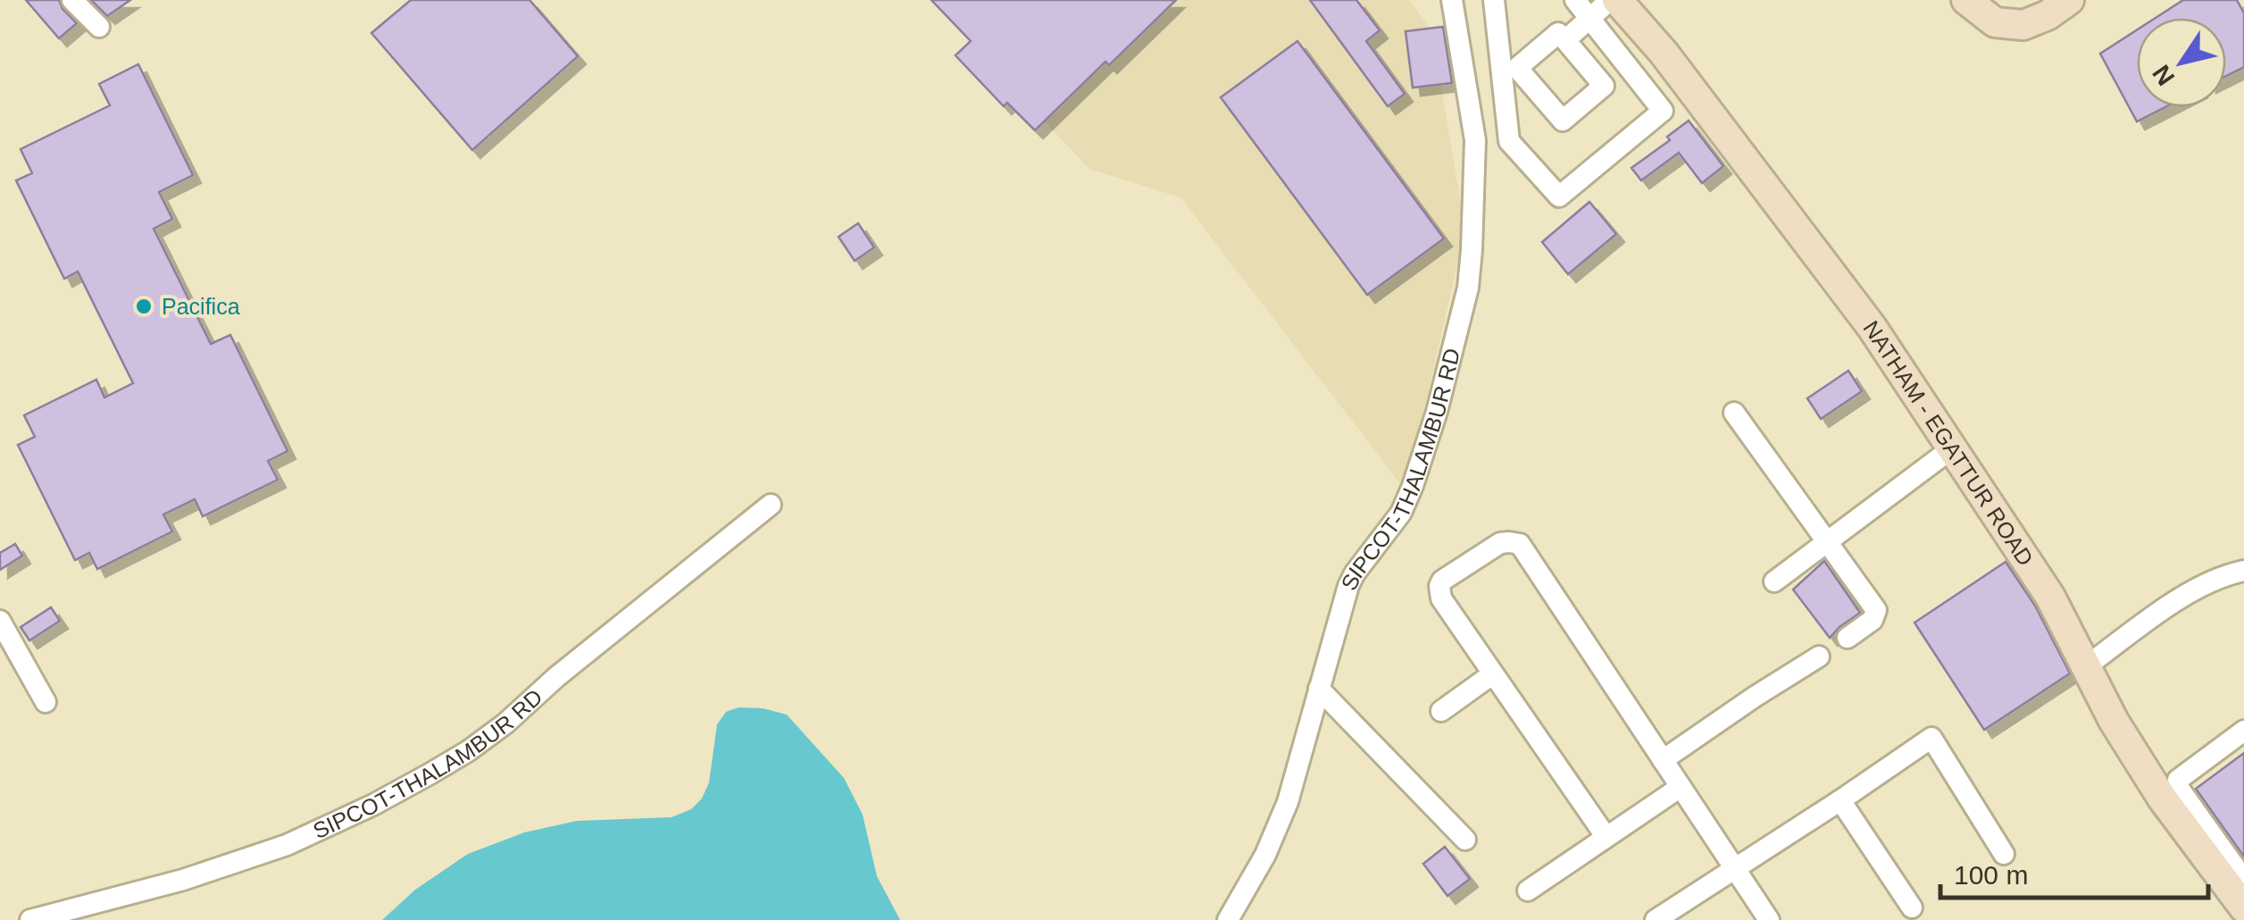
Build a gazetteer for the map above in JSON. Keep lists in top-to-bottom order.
{
  "streets": {
    "street": ["NATHAM - EGATTUR ROAD", "SIPCOT-THALAMBUR RD"]
  },
  "places": ["Pacifica"],
  "scale_bar": "100 m",
  "north": "bottom left"
}
